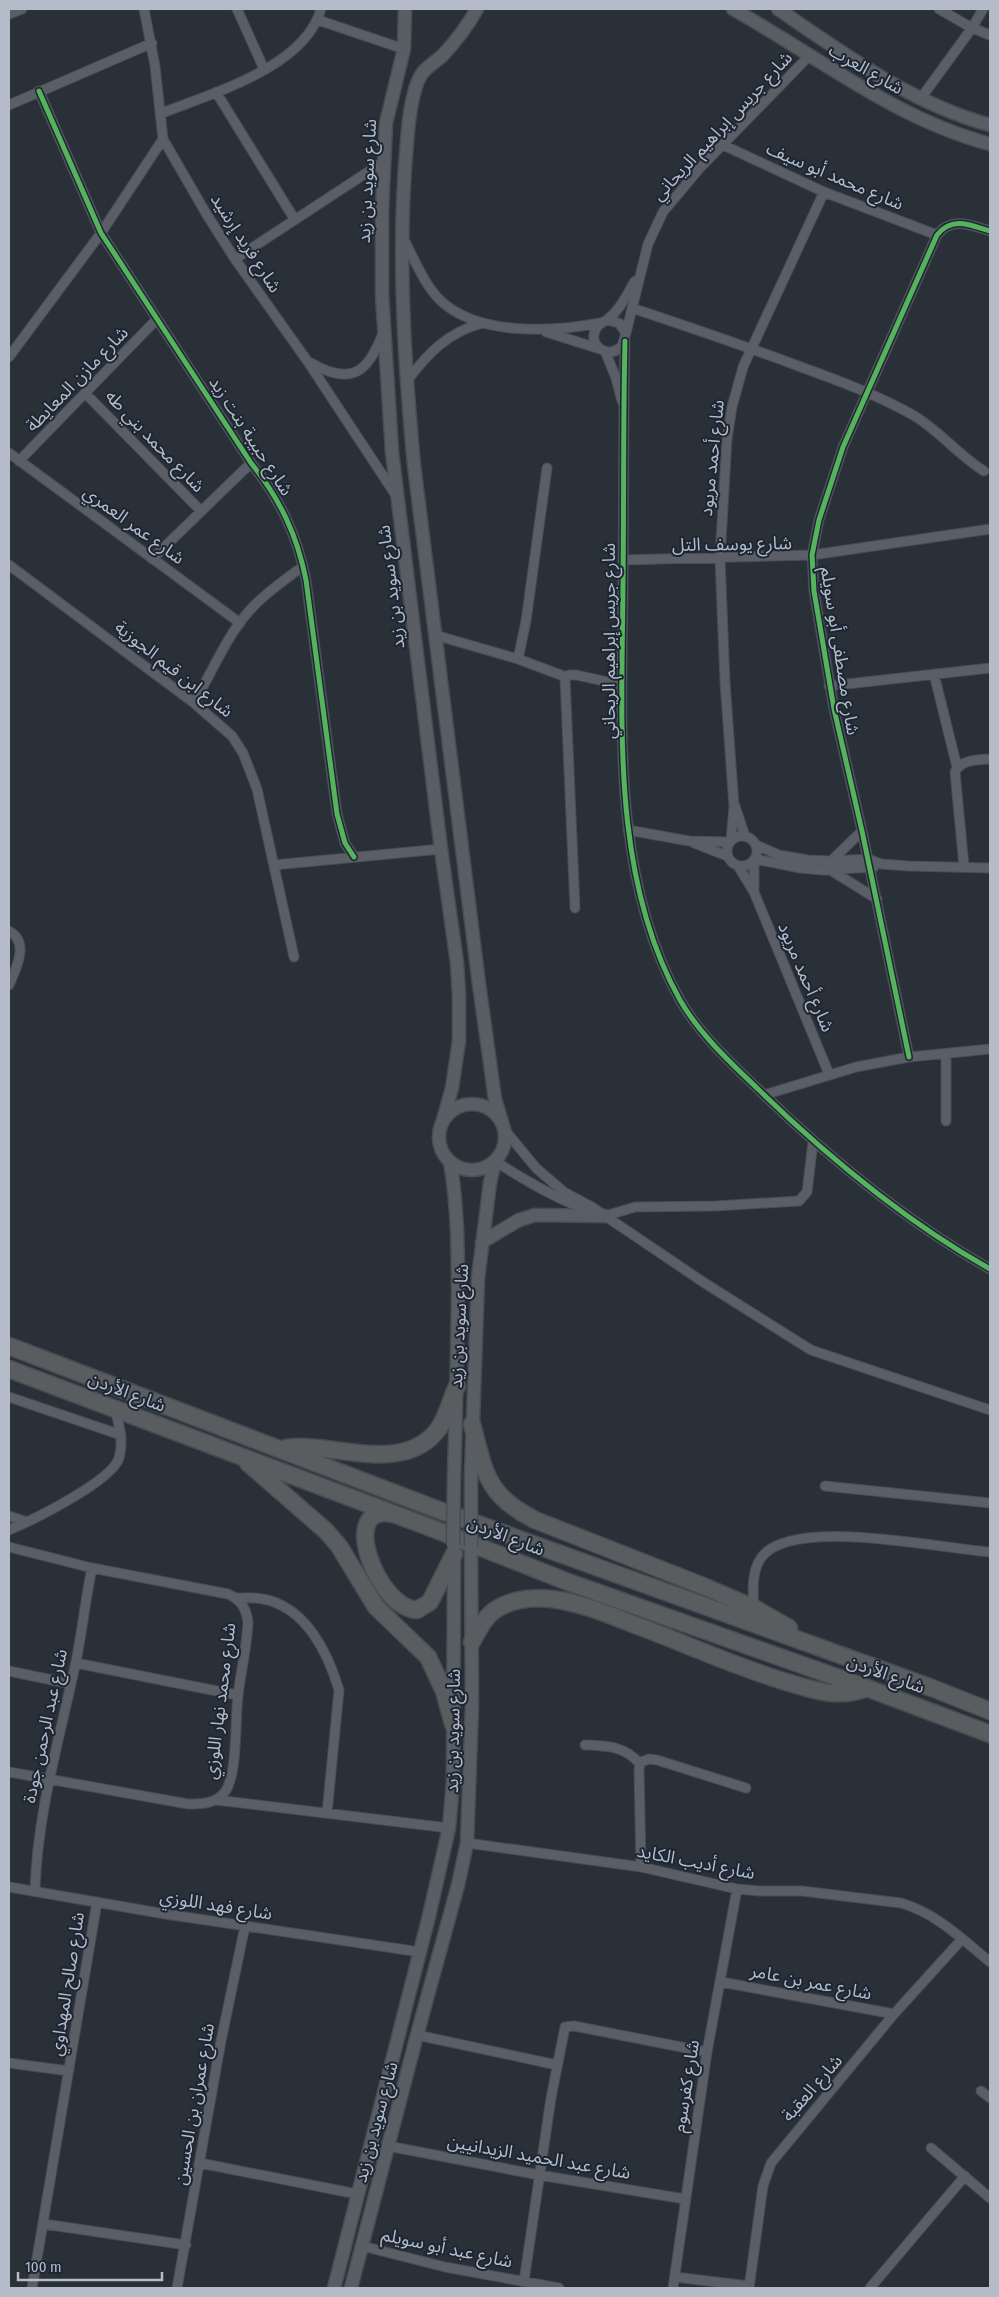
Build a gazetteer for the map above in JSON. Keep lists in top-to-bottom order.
{
  "streets": {
    "highway": ["شارع الأردن"],
    "main road": ["شارع العرب", "شارع سويد بن زيد"],
    "street": [
      "شارع جريس إبراهيم الريحاني",
      "شارع محمد أبو سيف",
      "شارع فريد إرشيد",
      "شارع مازن المعايطة",
      "شارع حبيبة بنت زيد",
      "شارع محمد بني طه",
      "شارع أحمد مريود",
      "شارع عمر العمري",
      "شارع يوسف التل",
      "شارع مصطفى أبو سويلم",
      "شارع ابن قيم الجوزية",
      "شارع محمد نهار اللوزي",
      "شارع عبد الرحمن جودة",
      "شارع أديب الكايد",
      "شارع فهد اللوزي",
      "شارع عمر بن عامر",
      "شارع صالح المهداوي",
      "شارع كفرسوم",
      "شارع العقبة",
      "شارع عمران بن الحسين",
      "شارع عبد الحميد الزيدانيين",
      "شارع عبد أبو سويلم"
    ]
  },
  "crossings": [
    ["شارع العرب", "شارع جريس إبراهيم الريحاني"],
    ["شارع جريس إبراهيم الريحاني", "شارع محمد أبو سيف"],
    ["شارع جريس إبراهيم الريحاني", "شارع يوسف التل"],
    ["شارع محمد أبو سيف", "شارع أحمد مريود"],
    ["شارع محمد أبو سيف", "شارع مصطفى أبو سويلم"],
    ["شارع سويد بن زيد", "شارع فريد إرشيد"],
    ["شارع سويد بن زيد", "شارع أديب الكايد"],
    ["شارع سويد بن زيد", "شارع فهد اللوزي"],
    ["شارع سويد بن زيد", "شارع عبد الحميد الزيدانيين"],
    ["شارع سويد بن زيد", "شارع عبد أبو سويلم"],
    ["شارع مازن المعايطة", "شارع حبيبة بنت زيد"],
    ["شارع مازن المعايطة", "شارع محمد بني طه"],
    ["شارع مازن المعايطة", "شارع عمر العمري"],
    ["شارع أحمد مريود", "شارع يوسف التل"],
    ["شارع يوسف التل", "شارع مصطفى أبو سويلم"],
    ["شارع محمد نهار اللوزي", "شارع عبد الرحمن جودة"],
    ["شارع عبد الرحمن جودة", "شارع فهد اللوزي"],
    ["شارع أديب الكايد", "شارع كفرسوم"],
    ["شارع أديب الكايد", "شارع العقبة"],
    ["شارع فهد اللوزي", "شارع صالح المهداوي"],
    ["شارع فهد اللوزي", "شارع عمران بن الحسين"],
    ["شارع عمر بن عامر", "شارع كفرسوم"],
    ["شارع عمر بن عامر", "شارع العقبة"],
    ["شارع كفرسوم", "شارع عبد الحميد الزيدانيين"]
  ],
  "scale_bar": "100 m"
}
